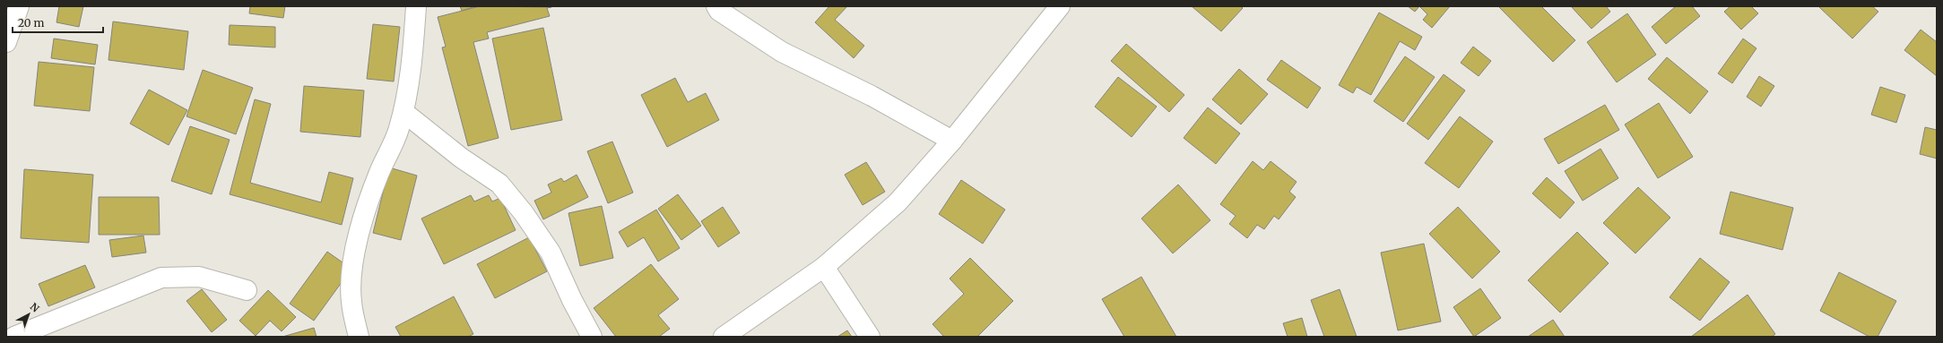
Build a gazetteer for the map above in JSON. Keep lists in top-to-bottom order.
{
  "scale_bar": "20 m",
  "north": "top right"
}
